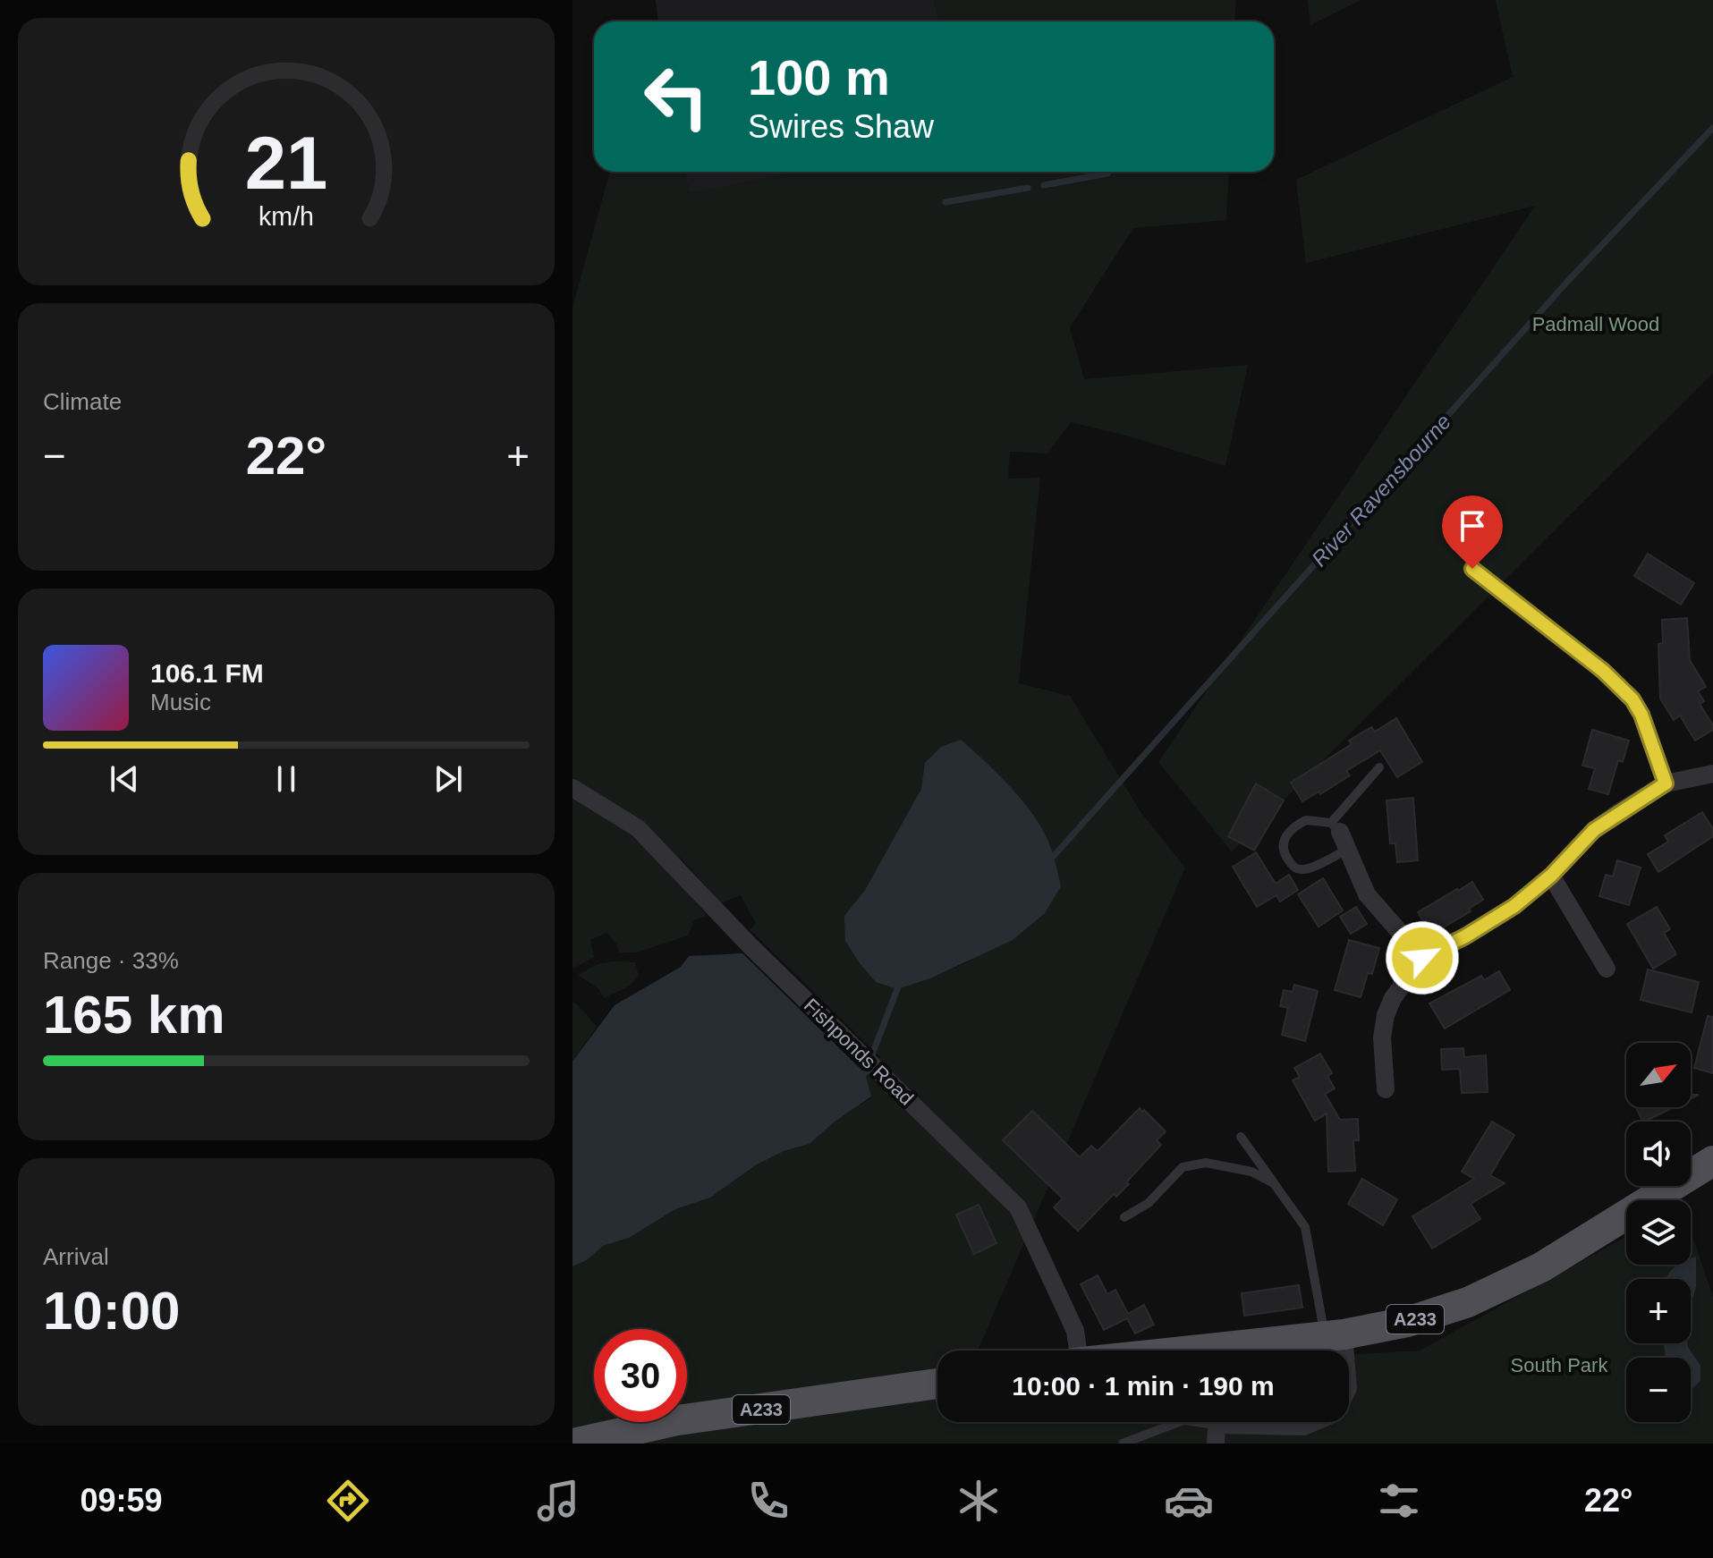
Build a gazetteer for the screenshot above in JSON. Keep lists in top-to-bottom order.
{
  "streets": {
    "main road": ["A233"],
    "street": ["Fishponds Road"]
  },
  "water": ["River Ravensbourne"],
  "parks": ["Padmall Wood", "South Park"],
  "north": "top right",
  "page": {
    "turn": ["100 m", "Swires Shaw"],
    "tile": [
      "Climate",
      ["Range · 33%", "165 km"],
      ["Arrival", "10:00"]
    ],
    "heat": ["−", "22°", "+"],
    "song": ["106.1 FM", "Music"],
    "map_buttons": ["+", "−"],
    "limit": "30",
    "trip": "10:00 · 1 min · 190 m",
    "tabs": ["09:59", "22°"],
    "gauge": ["21", "km/h"]
  }
}
